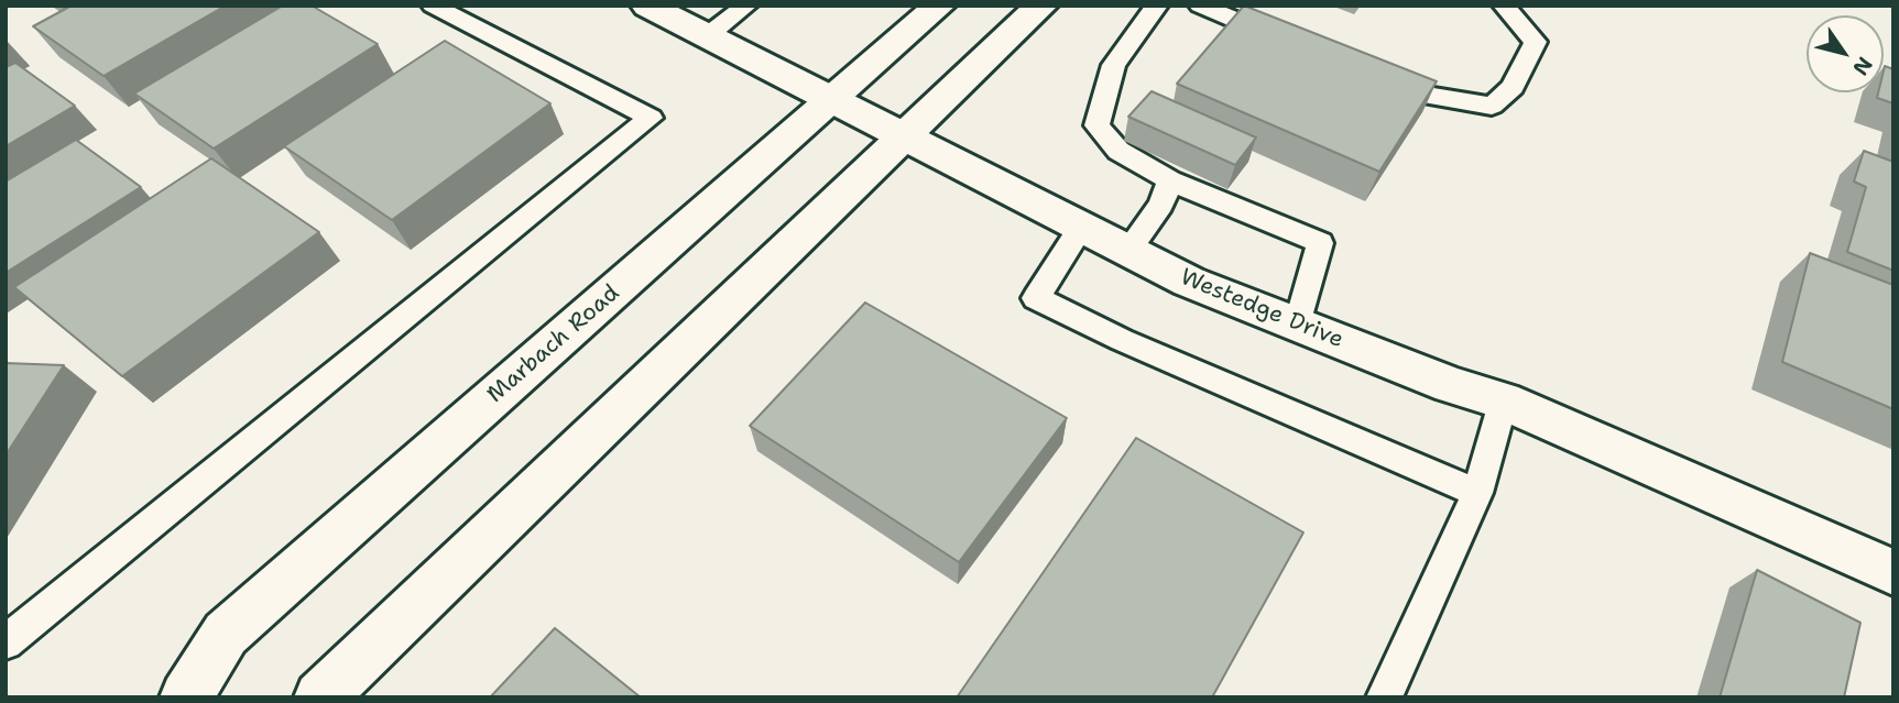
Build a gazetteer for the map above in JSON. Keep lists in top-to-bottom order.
{
  "streets": {
    "main road": ["Westedge Drive", "Marbach Road"]
  },
  "crossings": [
    ["Westedge Drive", "Marbach Road"]
  ],
  "north": "bottom right"
}
